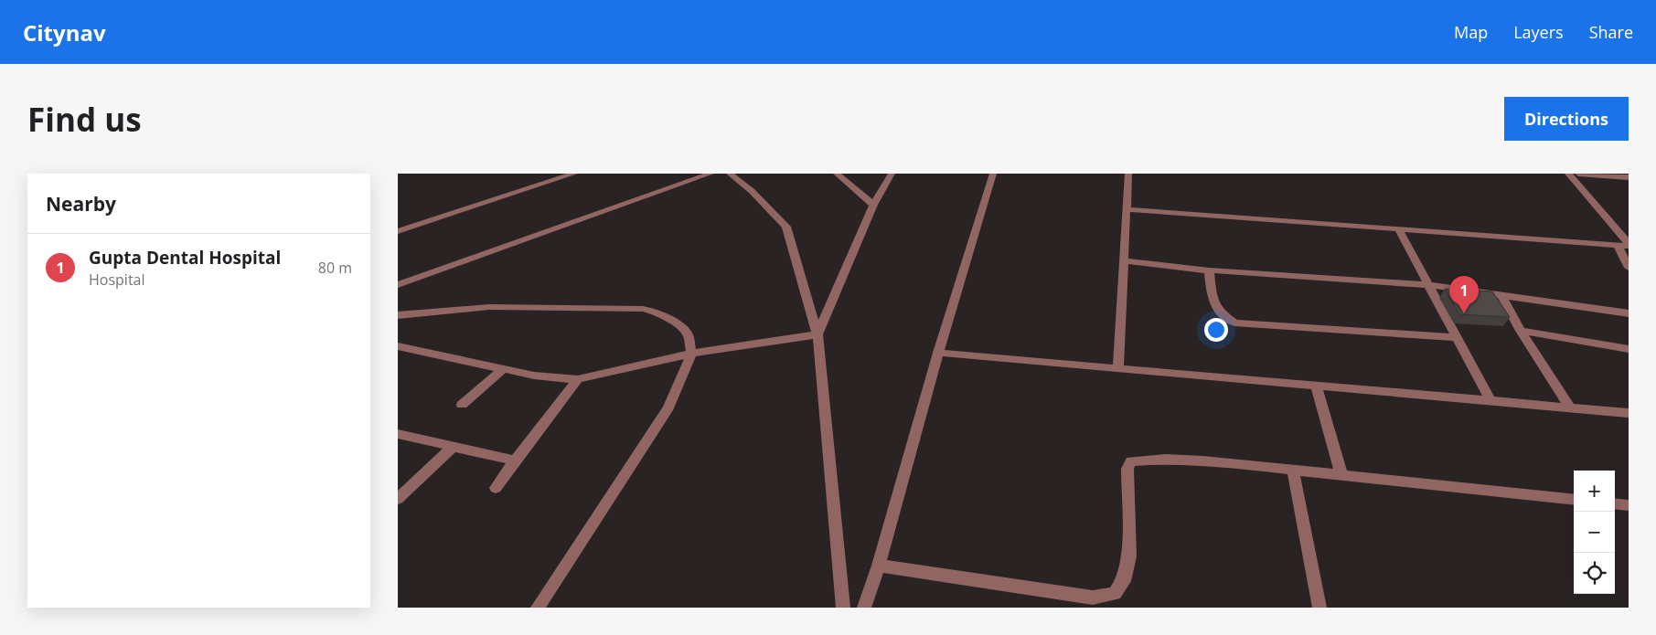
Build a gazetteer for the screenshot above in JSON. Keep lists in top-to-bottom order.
{
  "page": {
    "header": "Citynav",
    "nav": ["Map", "Layers", "Share"],
    "buttons": "Directions",
    "title": "Find us",
    "heading": "Nearby",
    "list": [
      {
        "mark": "1",
        "name": "Gupta Dental Hospital",
        "note": "Hospital",
        "value": "80 m"
      }
    ],
    "pins": "1",
    "map_buttons": ["+", "−"]
  }
}
